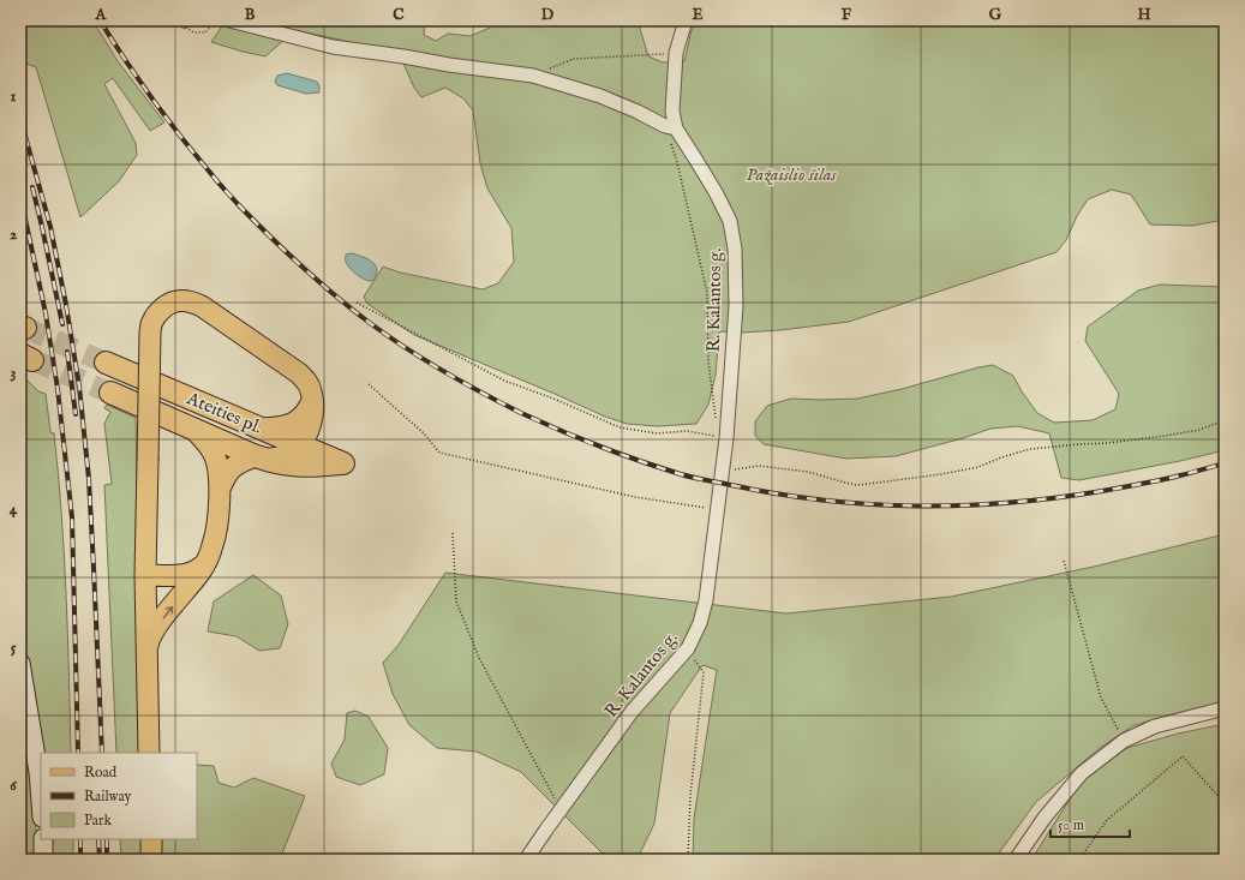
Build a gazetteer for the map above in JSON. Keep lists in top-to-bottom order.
{
  "streets": {
    "highway": ["Ateities pl."],
    "street": ["R. Kalantos g."]
  },
  "parks": ["Pažaislio šilas"],
  "legend": ["Road", "Railway", "Park"],
  "scale_bar": "50 m",
  "grid": {
    "columns": [
      "A",
      "B",
      "C",
      "D",
      "E",
      "F",
      "G",
      "H"
    ],
    "rows": [
      "1",
      "2",
      "3",
      "4",
      "5",
      "6"
    ]
  }
}
